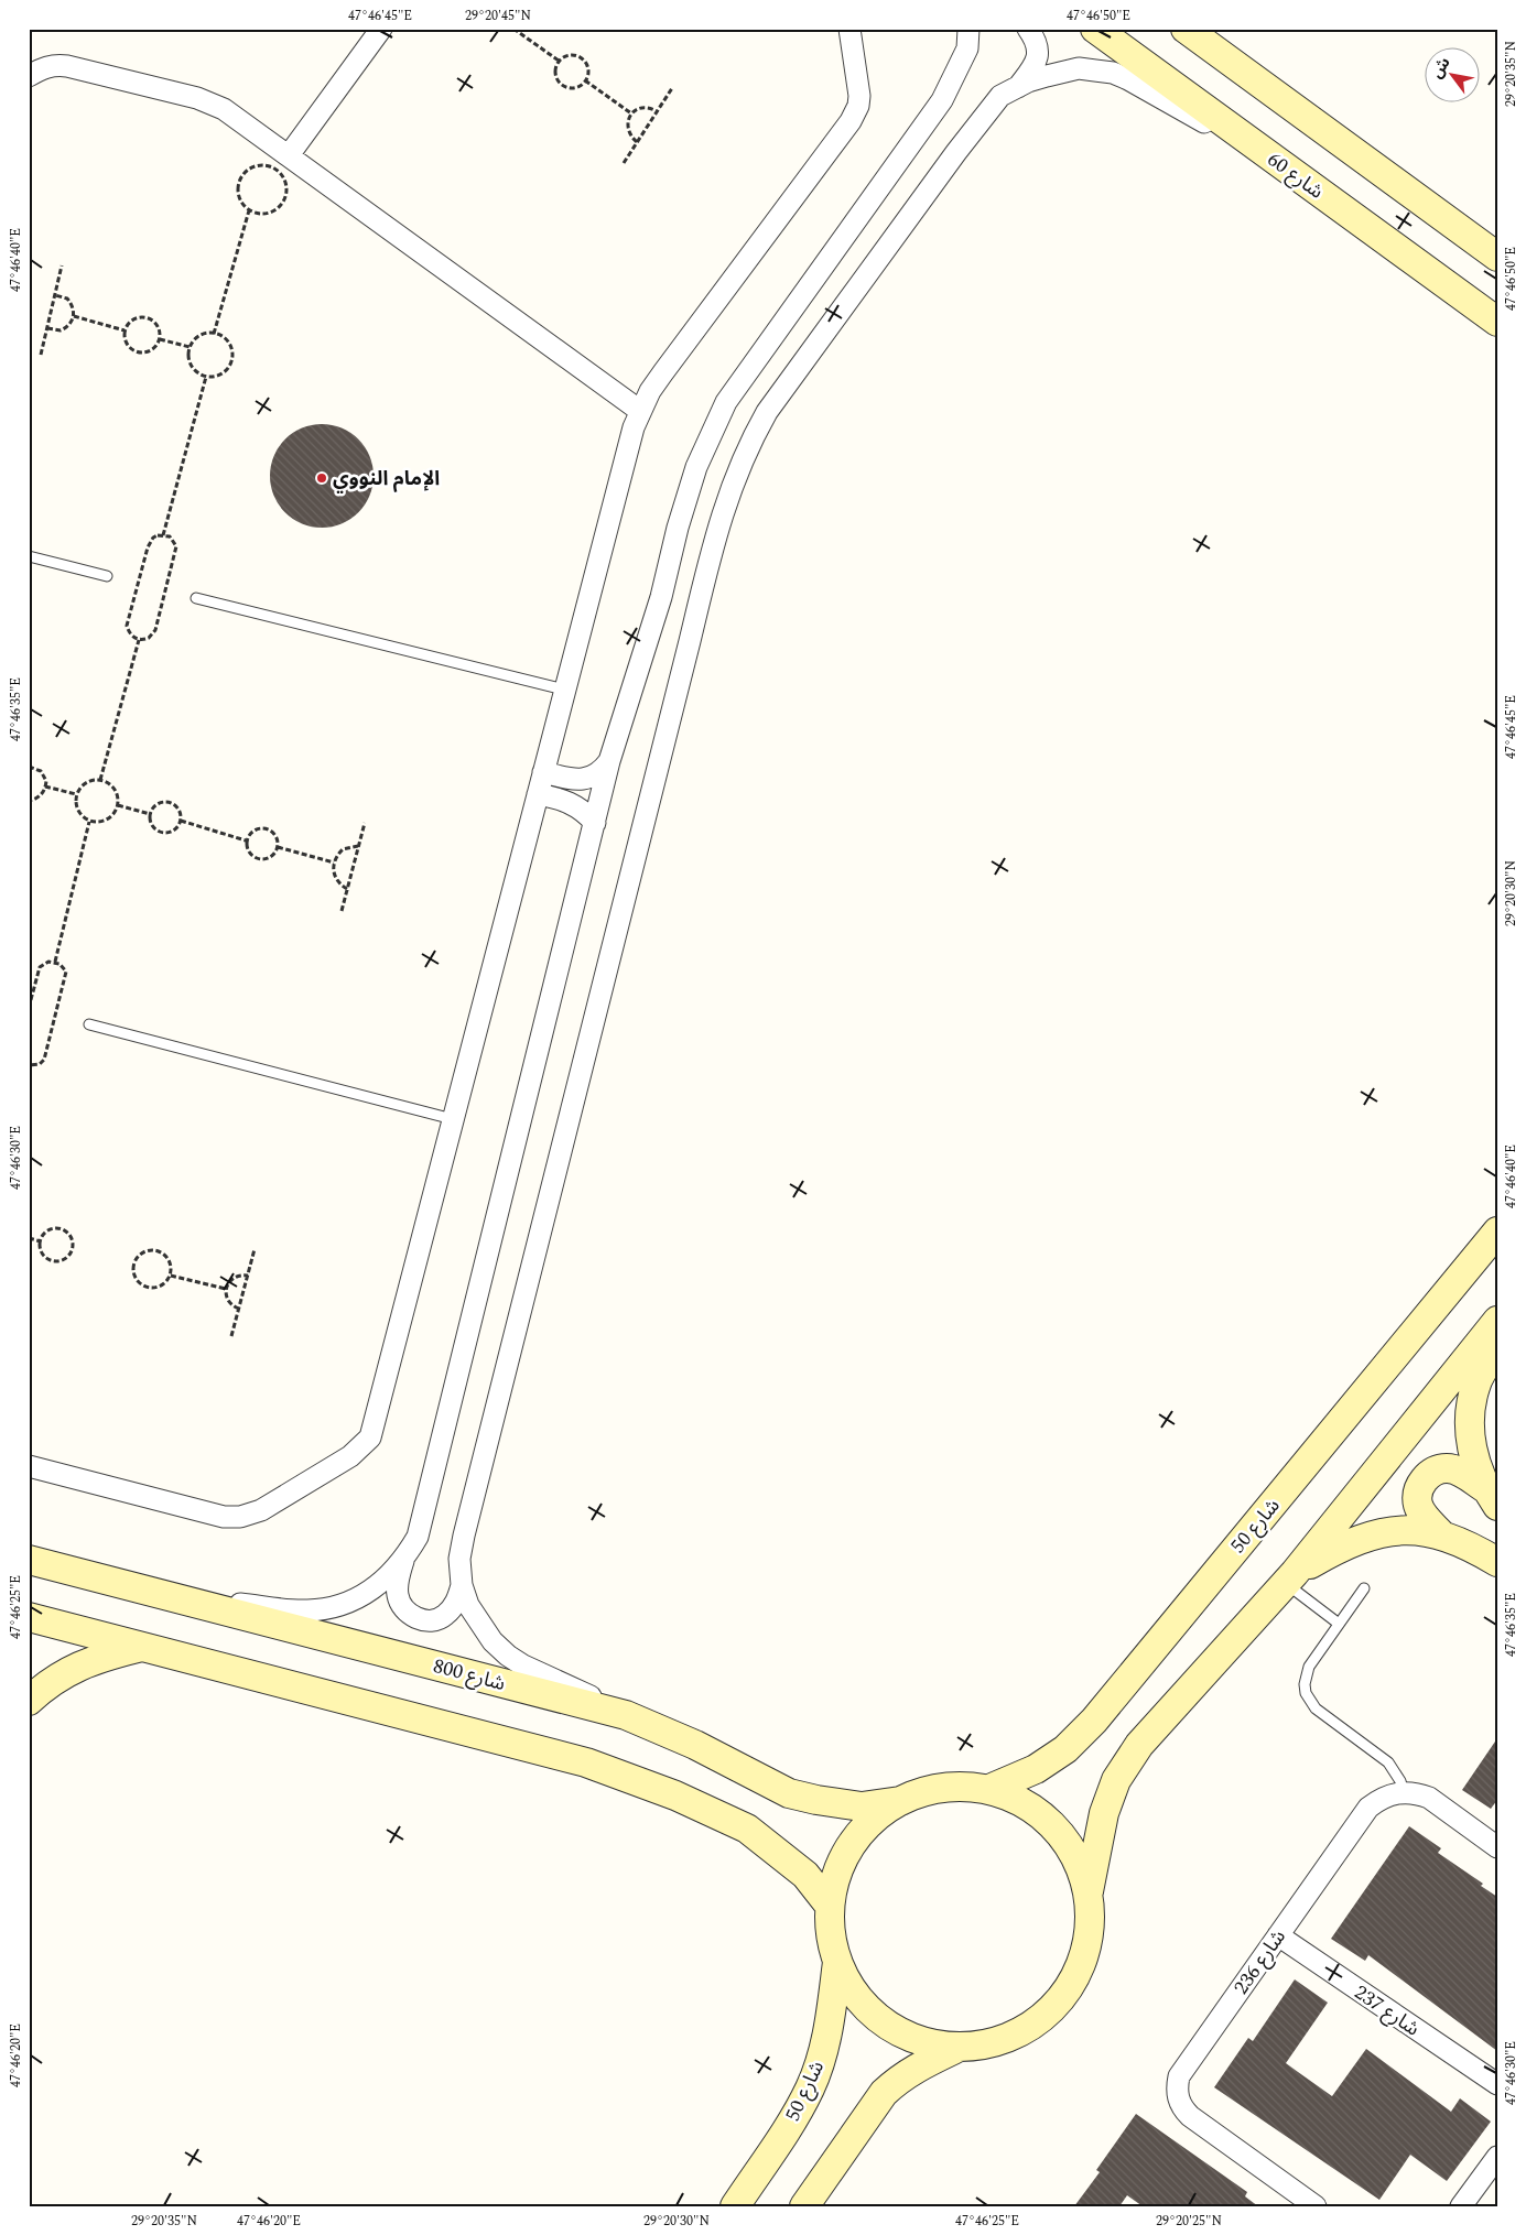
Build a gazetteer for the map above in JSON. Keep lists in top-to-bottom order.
{
  "streets": {
    "main road": ["شارع 60", "شارع 50", "شارع 800"],
    "street": ["شارع 236", "شارع 237"]
  },
  "crossings": [
    ["شارع 236", "شارع 237"]
  ],
  "places": ["الإمام النووي"],
  "north": "top left",
  "coordinates": [
    "47°46'45\"E",
    "29°20'45\"N",
    "47°46'50\"E",
    "29°20'35\"N",
    "47°46'40\"E",
    "47°46'35\"E",
    "29°20'30\"N",
    "47°46'30\"E",
    "47°46'25\"E",
    "47°46'20\"E",
    "29°20'25\"N"
  ]
}
